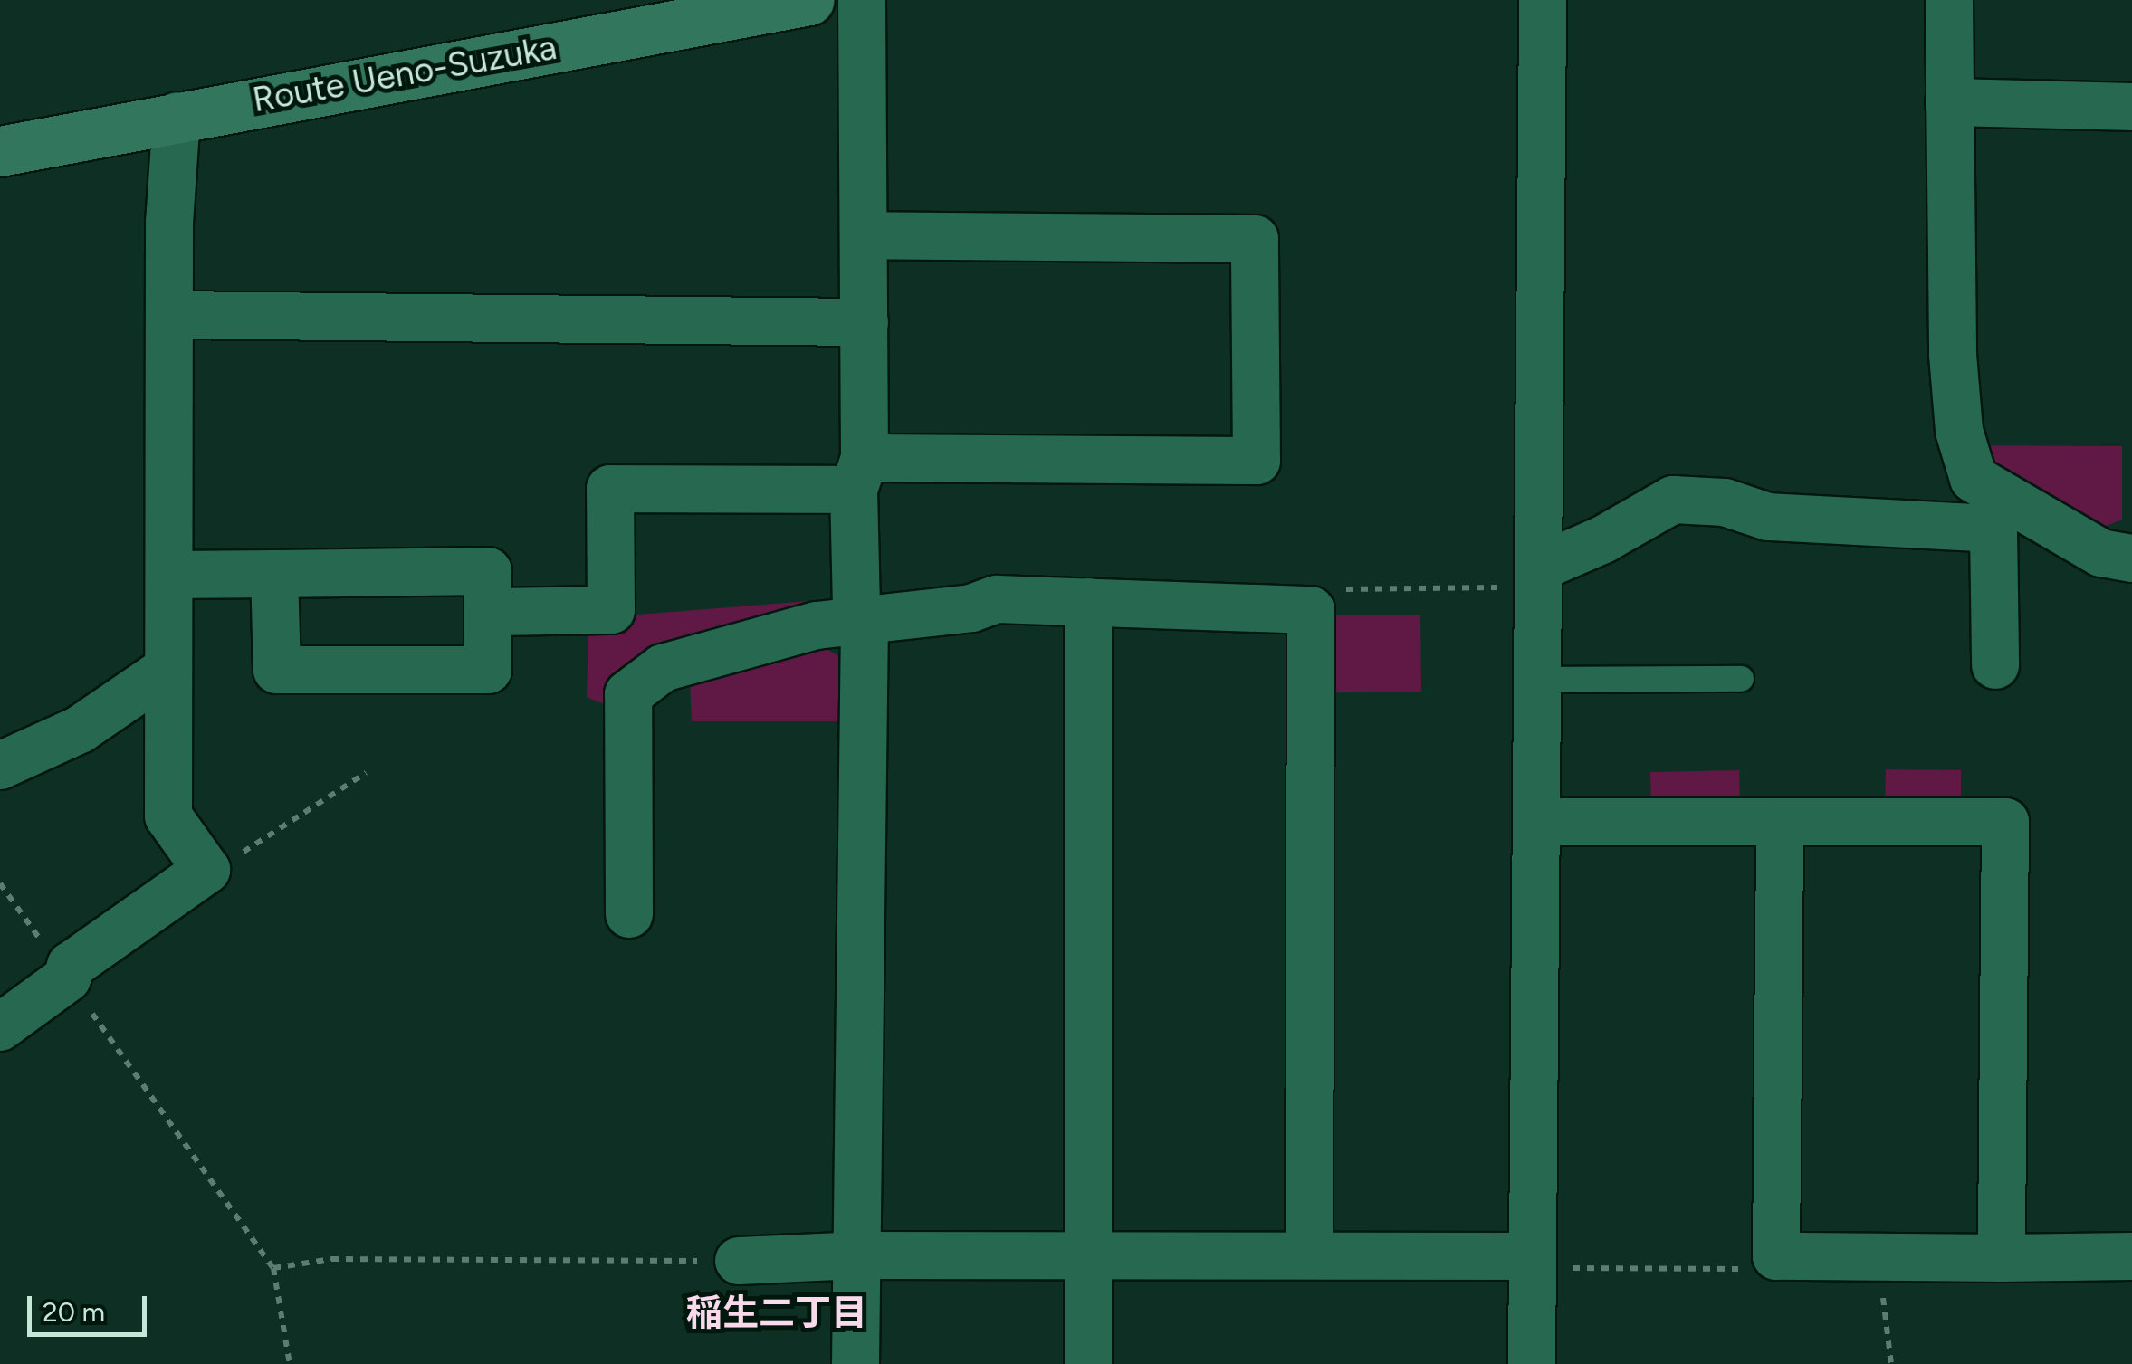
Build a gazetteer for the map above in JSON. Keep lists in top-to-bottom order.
{
  "streets": {
    "main road": ["Route Ueno-Suzuka"]
  },
  "districts": ["稲生二丁目"],
  "scale_bar": "20 m"
}
